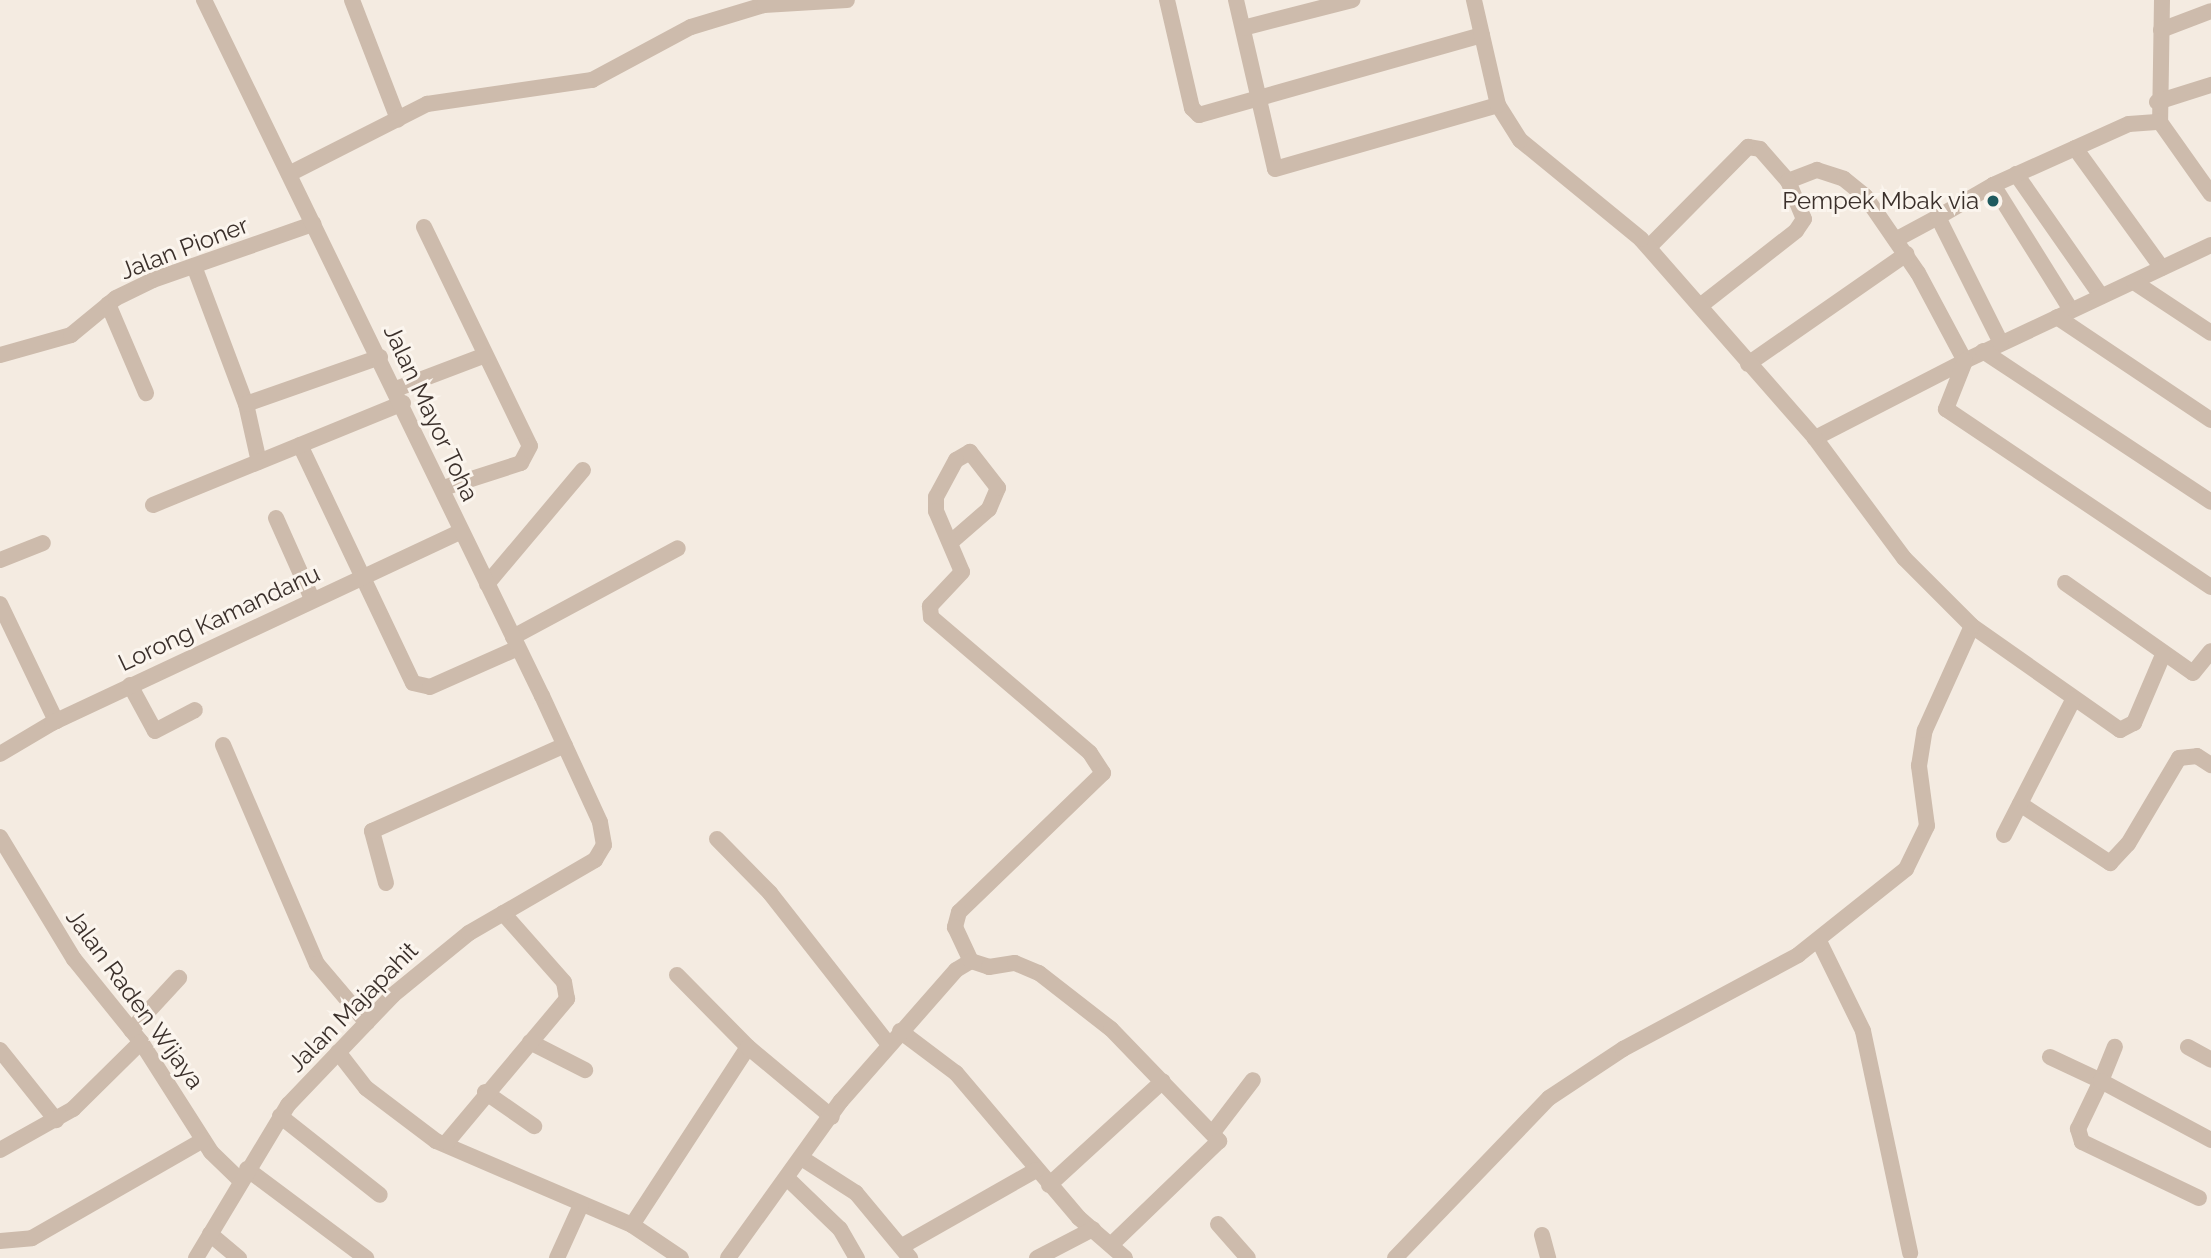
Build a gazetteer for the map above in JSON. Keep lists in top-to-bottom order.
{
  "streets": {
    "street": [
      "Jalan Pioner",
      "Jalan Mayor Toha",
      "Lorong Kamandanu",
      "Jalan Raden Wijaya",
      "Jalan Majapahit"
    ]
  },
  "crossings": [
    ["Jalan Pioner", "Jalan Mayor Toha"],
    ["Jalan Mayor Toha", "Lorong Kamandanu"],
    ["Jalan Mayor Toha", "Jalan Majapahit"],
    ["Jalan Raden Wijaya", "Jalan Majapahit"]
  ],
  "places": ["Pempek Mbak via"]
}
